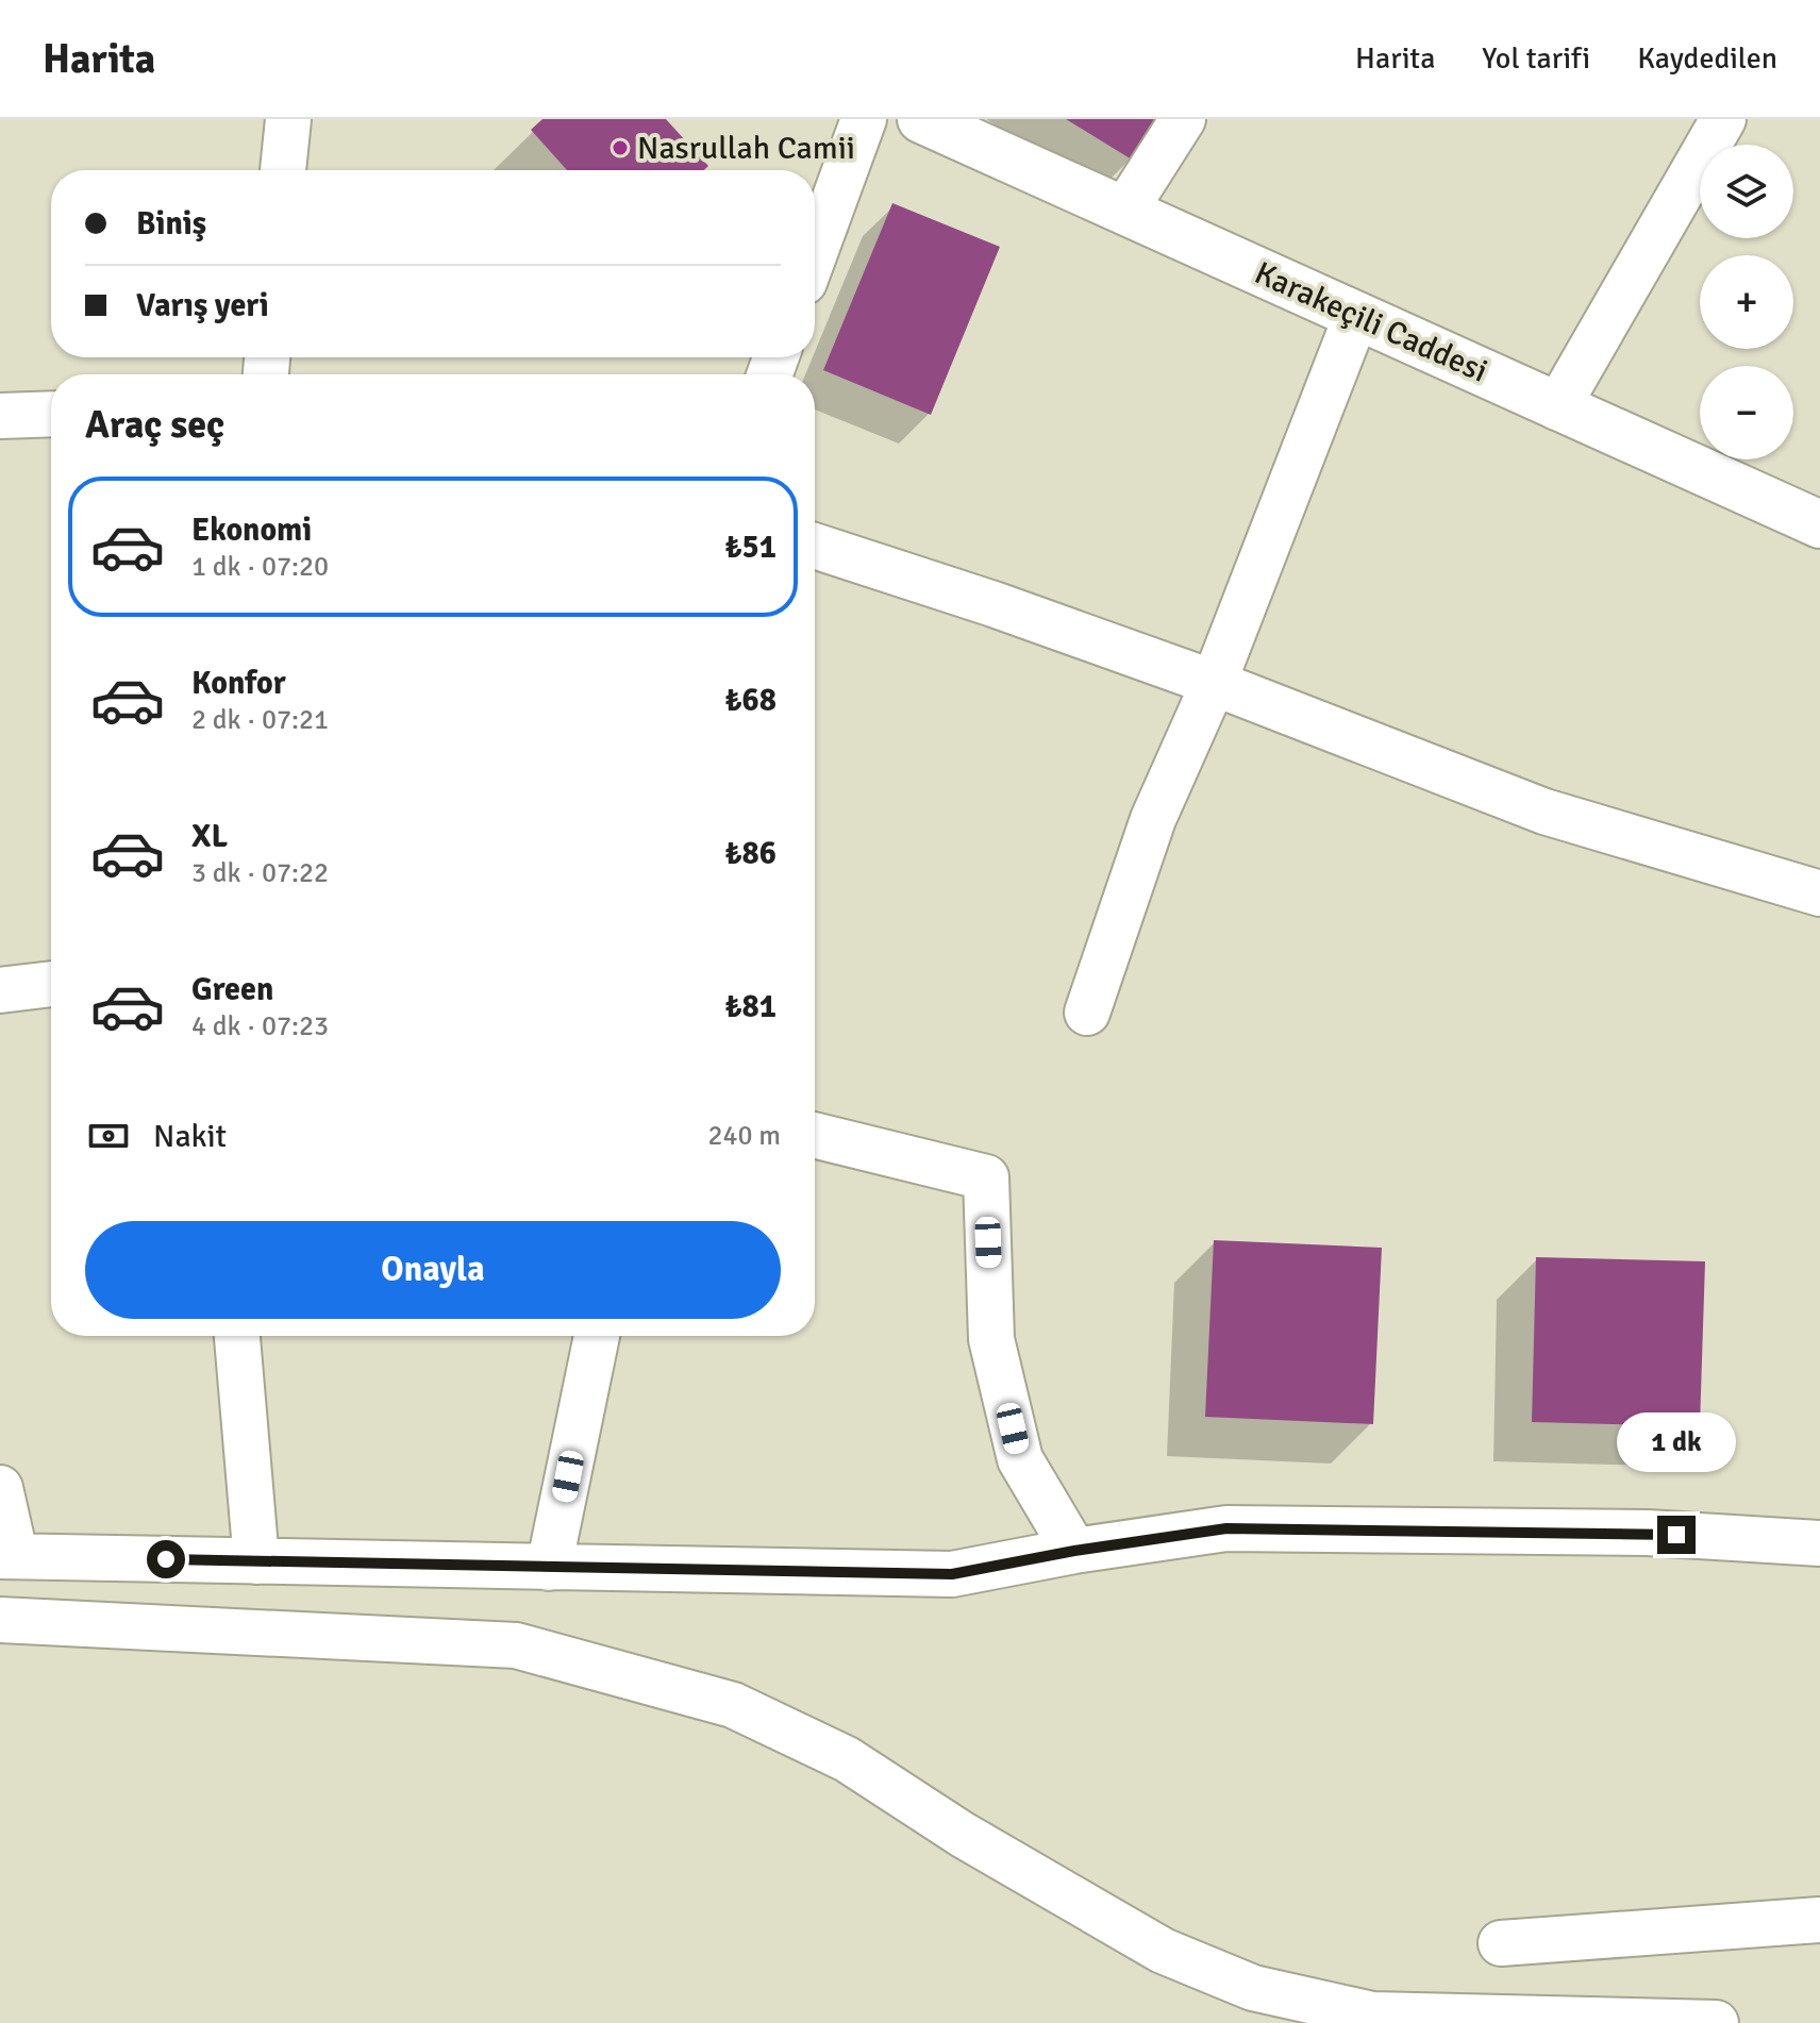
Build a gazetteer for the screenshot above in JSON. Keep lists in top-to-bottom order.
{
  "streets": {
    "main road": ["Karakeçili Caddesi"]
  },
  "places": ["Nasrullah Camii"],
  "page": {
    "header": "Harita",
    "nav": ["Harita", "Yol tarifi", "Kaydedilen"],
    "map_buttons": ["+", "−"],
    "banner": ["Biniş", "Varış yeri"],
    "heading": "Araç seç",
    "list": [
      {
        "name": "Ekonomi",
        "note": "1 dk · 07:20",
        "value": "₺51"
      },
      {
        "name": "Konfor",
        "note": "2 dk · 07:21",
        "value": "₺68"
      },
      {
        "name": "XL",
        "note": "3 dk · 07:22",
        "value": "₺86"
      },
      {
        "name": "Green",
        "note": "4 dk · 07:23",
        "value": "₺81"
      }
    ],
    "pay": ["Nakit", "240 m"],
    "buttons": "Onayla",
    "bubble": "1 dk"
  }
}
